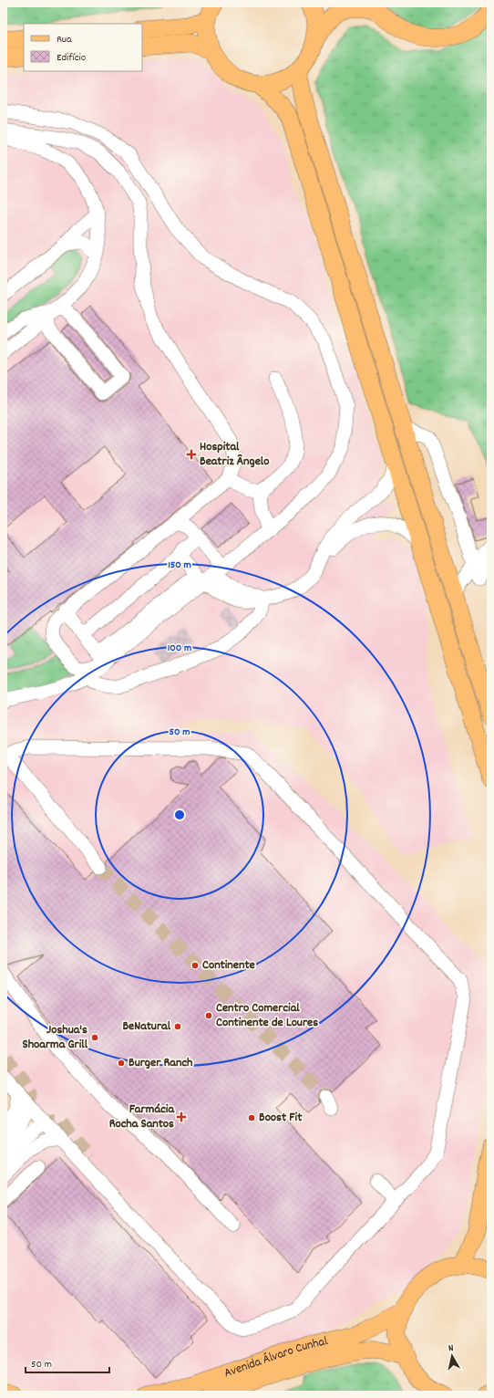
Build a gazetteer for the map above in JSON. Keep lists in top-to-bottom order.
{
  "streets": {
    "main road": ["Avenida Álvaro Cunhal"]
  },
  "places": {
    "health": ["Hospital Beatriz Ângelo", "Farmácia Rocha Santos"],
    "other": [
      "Continente",
      "Centro Comercial Continente de Loures",
      "BeNatural",
      "Joshua's Shoarma Grill",
      "Burger Ranch",
      "Boost Fit"
    ]
  },
  "legend": ["Rua", "Edifício"],
  "scale_bar": "50 m",
  "north": "top",
  "rings": ["150 m", "100 m", "50 m"]
}
